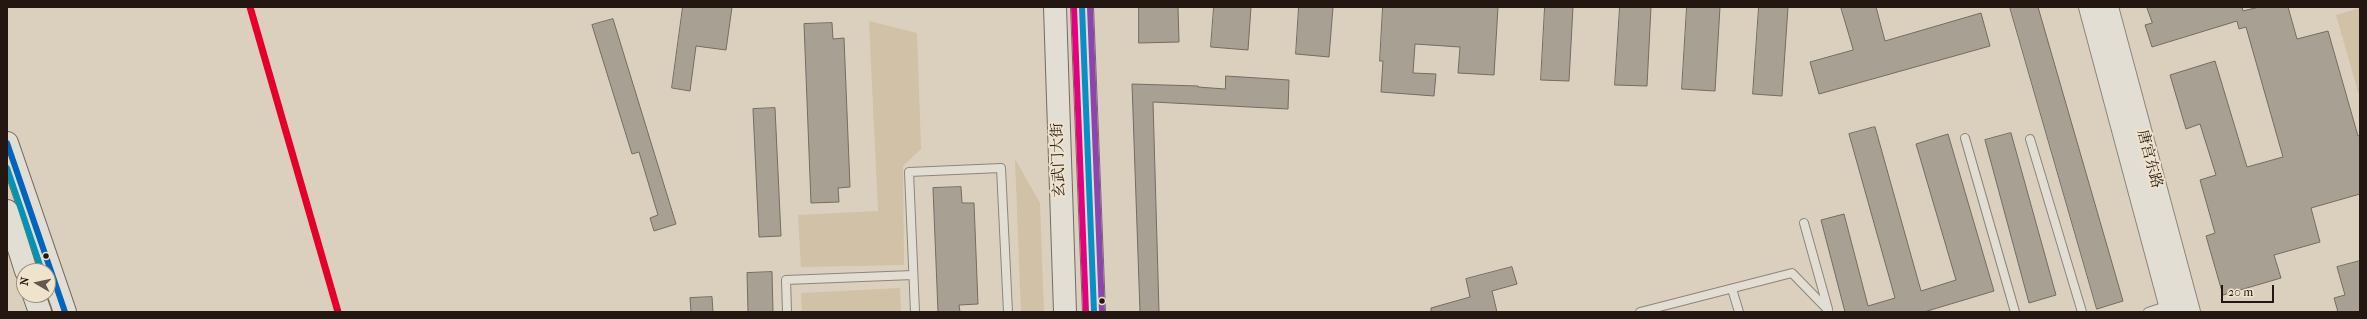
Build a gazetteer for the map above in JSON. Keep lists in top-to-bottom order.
{
  "streets": {
    "main road": ["玄武门大街"],
    "street": ["唐宫东路"]
  },
  "scale_bar": "20 m",
  "north": "left"
}
